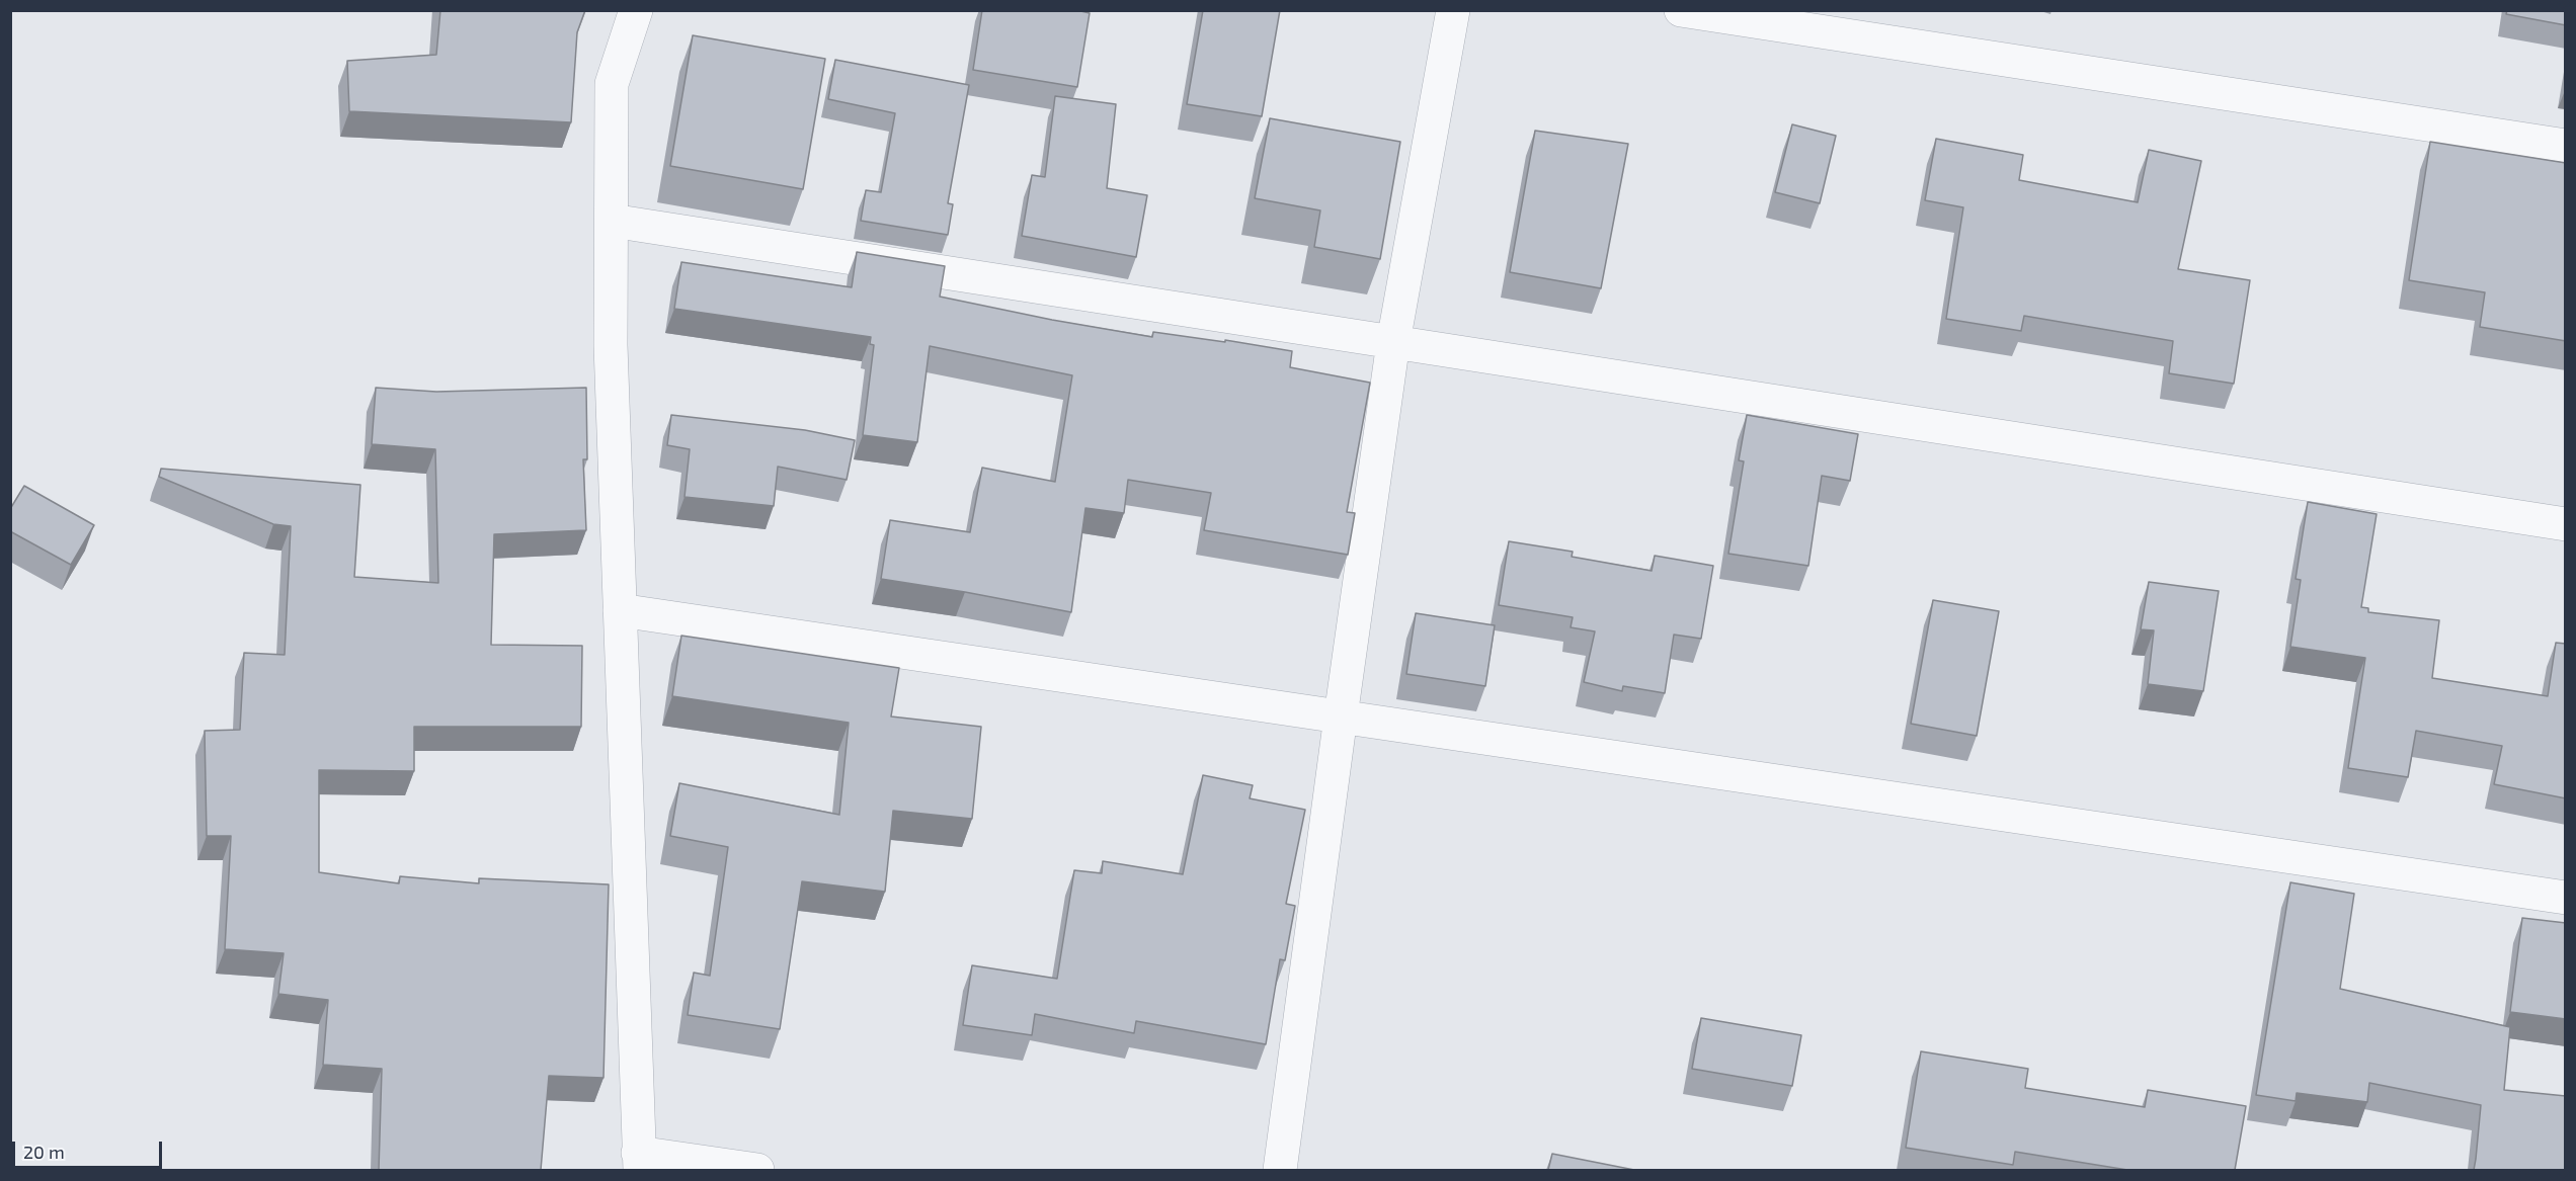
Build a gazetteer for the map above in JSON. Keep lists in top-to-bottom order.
{
  "scale_bar": "20 m"
}
